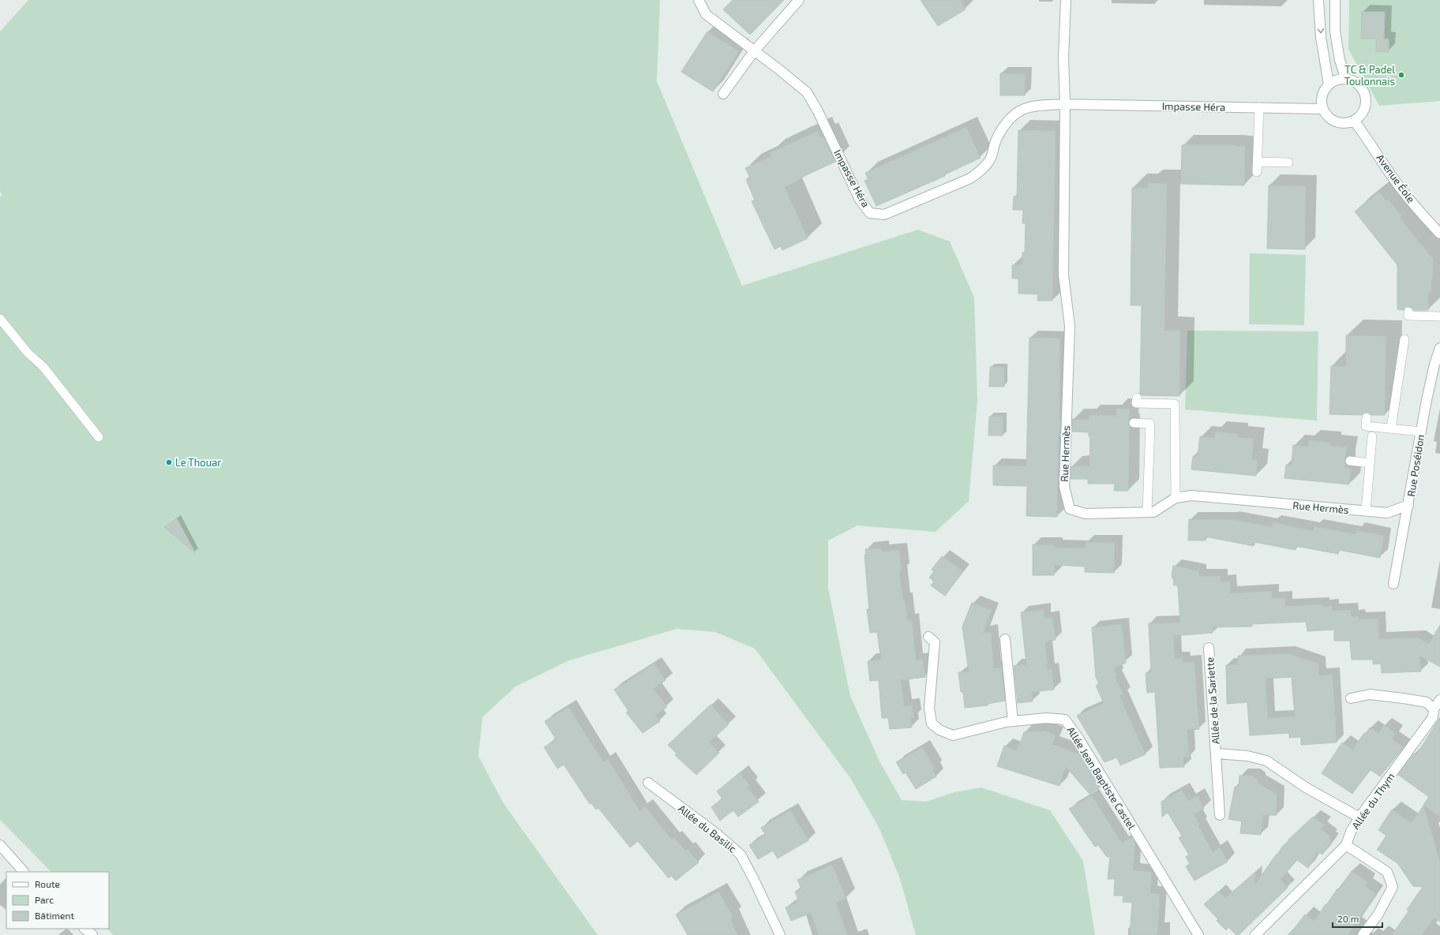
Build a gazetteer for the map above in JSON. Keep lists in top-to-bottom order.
{
  "streets": {
    "street": [
      "Impasse Héra",
      "Avenue Éole",
      "Rue Hermès",
      "Rue Poséidon",
      "Allée de la Sariette",
      "Allée Jean Baptiste Castel",
      "Allée du Thym",
      "Allée du Basilic"
    ]
  },
  "crossings": [
    ["Impasse Héra", "Avenue Éole"],
    ["Impasse Héra", "Rue Hermès"],
    ["Rue Hermès", "Rue Poséidon"],
    ["Allée de la Sariette", "Allée du Thym"]
  ],
  "places": ["TC & Padel Toulonnais", "Le Thouar"],
  "legend": ["Route", "Parc", "Bâtiment"],
  "scale_bar": "20 m"
}
